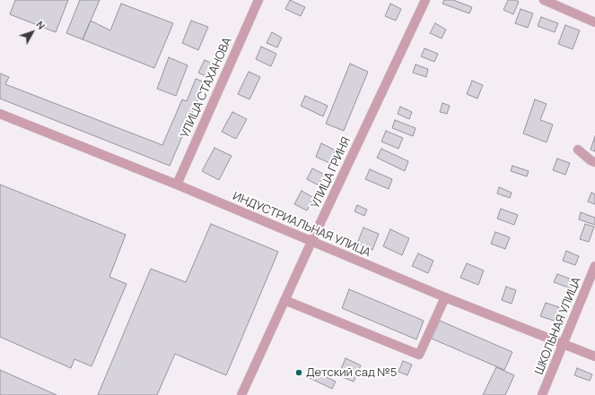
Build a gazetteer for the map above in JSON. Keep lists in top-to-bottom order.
{
  "streets": {
    "street": [
      "УЛИЦА СТАХАНОВА",
      "УЛИЦА ГРИНЯ",
      "ИНДУСТРИАЛЬНАЯ УЛИЦА",
      "ШКОЛЬНАЯ УЛИЦА"
    ]
  },
  "crossings": [
    ["УЛИЦА СТАХАНОВА", "ИНДУСТРИАЛЬНАЯ УЛИЦА"],
    ["УЛИЦА ГРИНЯ", "ИНДУСТРИАЛЬНАЯ УЛИЦА"],
    ["ИНДУСТРИАЛЬНАЯ УЛИЦА", "ШКОЛЬНАЯ УЛИЦА"]
  ],
  "places": ["Детский сад №5"],
  "north": "top right"
}
